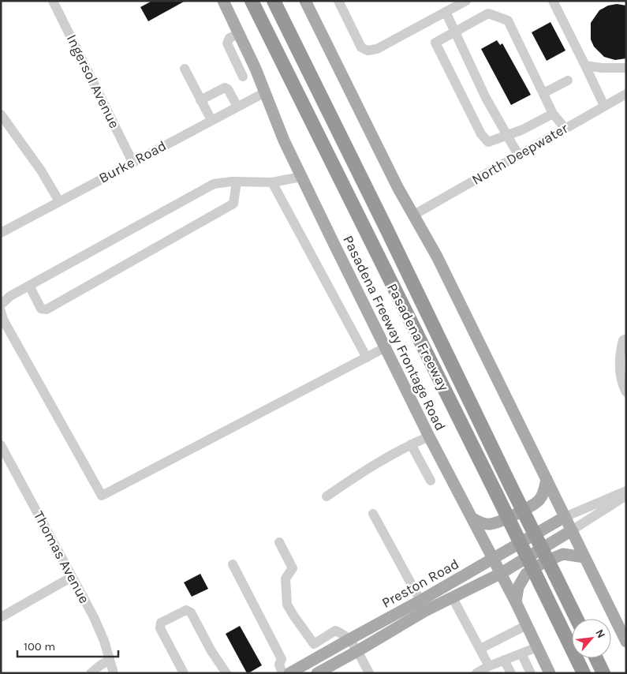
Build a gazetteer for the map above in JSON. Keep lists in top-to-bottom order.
{
  "streets": {
    "highway": ["Pasadena Freeway"],
    "main road": ["Pasadena Freeway Frontage Road", "Preston Road"],
    "street": [
      "Ingersol Avenue",
      "North Deepwater",
      "Burke Road",
      "Thomas Avenue"
    ]
  },
  "crossings": [
    ["Ingersol Avenue", "Burke Road"],
    ["Burke Road", "Pasadena Freeway Frontage Road"],
    ["Pasadena Freeway Frontage Road", "Preston Road"]
  ],
  "scale_bar": "100 m",
  "north": "top right"
}
